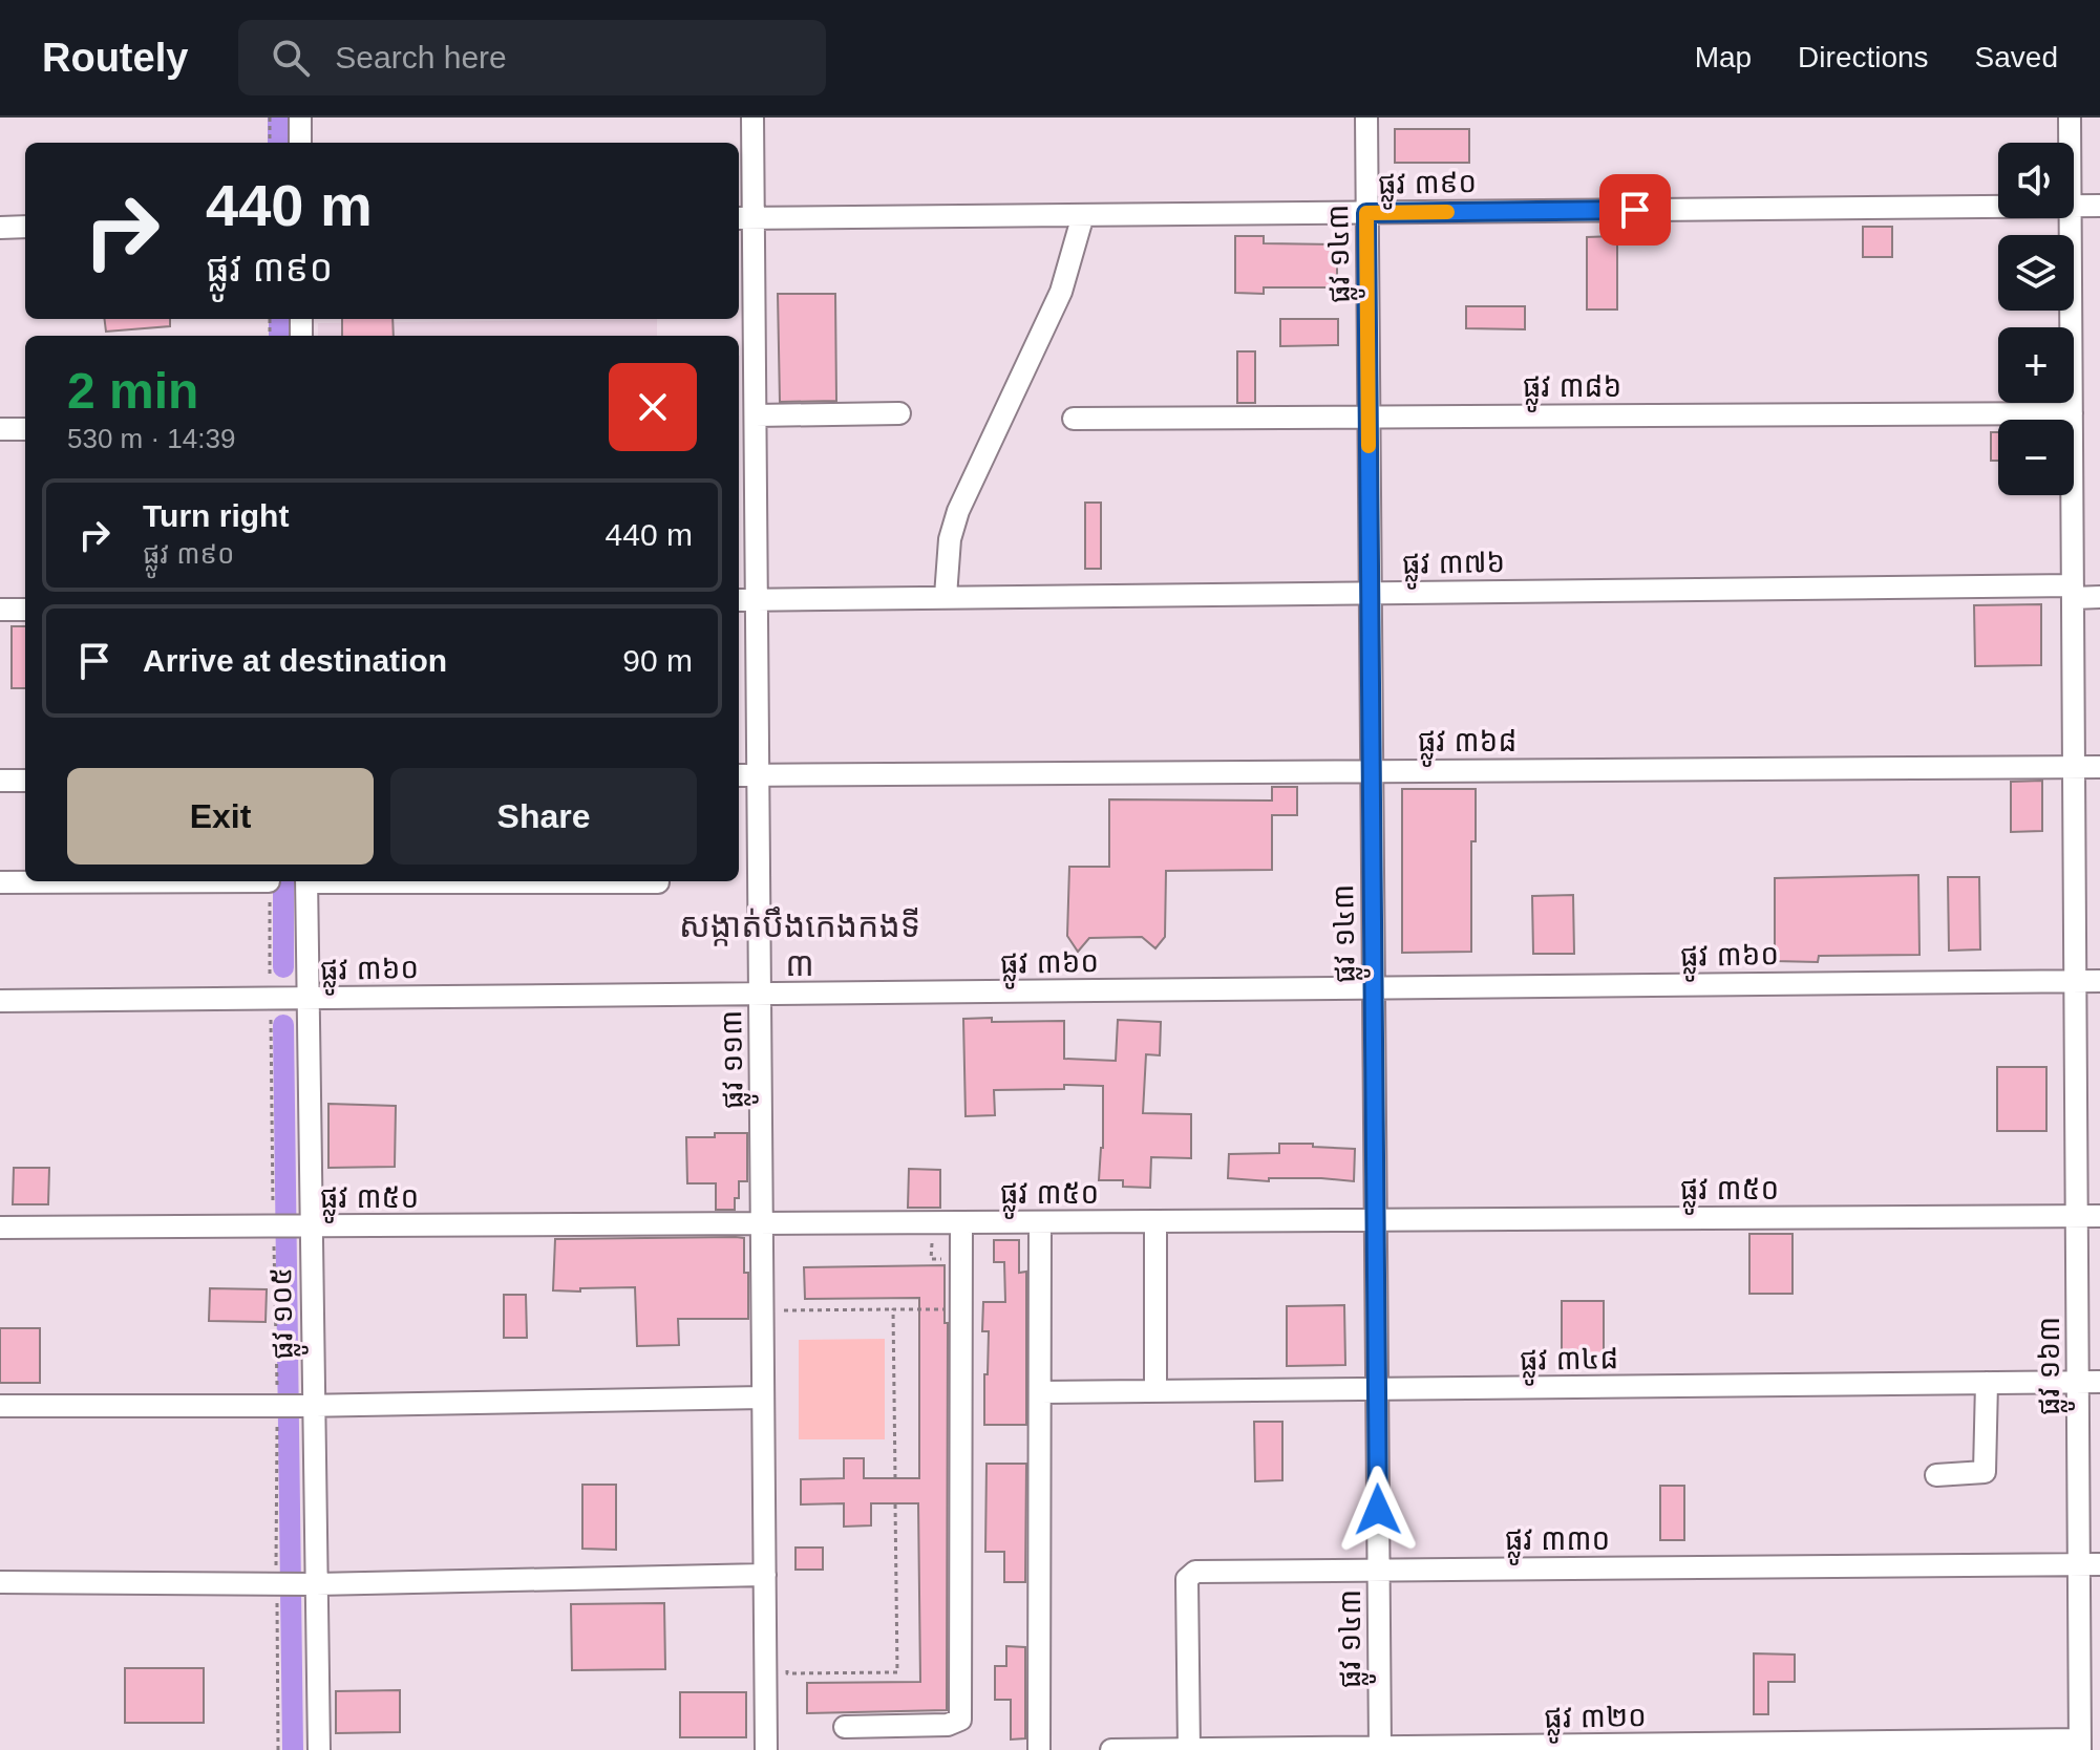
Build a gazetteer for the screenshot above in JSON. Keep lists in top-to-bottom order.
{
  "streets": {
    "street": [
      "ផ្លូវ ៣៩០",
      "ផ្លូវ ១៤៣",
      "ផ្លូវ ៣៨៦",
      "ផ្លូវ ៣៧៦",
      "ផ្លូវ ៣៦៨",
      "ផ្លូវ ៣៦០",
      "ផ្លូវ ១១៣",
      "ផ្លូវ ៣៥០",
      "ផ្លូវ ១០៥",
      "ផ្លូវ ៣៤៨",
      "ផ្លូវ ១៦៣",
      "ផ្លូវ ៣៣០",
      "ផ្លូវ ៣២០"
    ]
  },
  "crossings": [
    ["ផ្លូវ ៣៩០", "ផ្លូវ ១៤៣"],
    ["ផ្លូវ ៣៩០", "ផ្លូវ ១១៣"],
    ["ផ្លូវ ១៤៣", "ផ្លូវ ៣៨៦"],
    ["ផ្លូវ ១៤៣", "ផ្លូវ ៣៧៦"],
    ["ផ្លូវ ១៤៣", "ផ្លូវ ៣៦៨"],
    ["ផ្លូវ ១៤៣", "ផ្លូវ ៣៦០"],
    ["ផ្លូវ ១៤៣", "ផ្លូវ ៣៥០"],
    ["ផ្លូវ ១៤៣", "ផ្លូវ ៣៤៨"],
    ["ផ្លូវ ១៤៣", "ផ្លូវ ៣៣០"],
    ["ផ្លូវ ១៤៣", "ផ្លូវ ៣២០"],
    ["ផ្លូវ ៣៨៦", "ផ្លូវ ១៦៣"],
    ["ផ្លូវ ៣៧៦", "ផ្លូវ ១១៣"],
    ["ផ្លូវ ៣៧៦", "ផ្លូវ ១៦៣"],
    ["ផ្លូវ ៣៦៨", "ផ្លូវ ១១៣"],
    ["ផ្លូវ ៣៦៨", "ផ្លូវ ១៦៣"],
    ["ផ្លូវ ៣៦០", "ផ្លូវ ១១៣"],
    ["ផ្លូវ ៣៦០", "ផ្លូវ ១០៥"],
    ["ផ្លូវ ៣៦០", "ផ្លូវ ១៦៣"],
    ["ផ្លូវ ១១៣", "ផ្លូវ ៣៥០"],
    ["ផ្លូវ ៣៥០", "ផ្លូវ ១០៥"],
    ["ផ្លូវ ៣៥០", "ផ្លូវ ១៦៣"],
    ["ផ្លូវ ៣៤៨", "ផ្លូវ ១៦៣"],
    ["ផ្លូវ ១៦៣", "ផ្លូវ ៣៣០"],
    ["ផ្លូវ ១៦៣", "ផ្លូវ ៣២០"],
    ["ផ្លូវ ៣៣០", "ផ្លូវ ៣២០"]
  ],
  "districts": ["សង្កាត់បឹងកេងកងទី ៣"],
  "page": {
    "header": "Routely",
    "search": "Search here",
    "nav": ["Map", "Directions", "Saved"],
    "map_buttons": ["+", "−"],
    "turn": ["440 m", "ផ្លូវ ៣៩០"],
    "heading": ["2 min", "530 m · 14:39"],
    "list": [
      {
        "name": "Turn right",
        "note": "ផ្លូវ ៣៩០",
        "value": "440 m"
      },
      {
        "name": "Arrive at destination",
        "value": "90 m"
      }
    ],
    "buttons": ["Exit", "Share"]
  }
}
